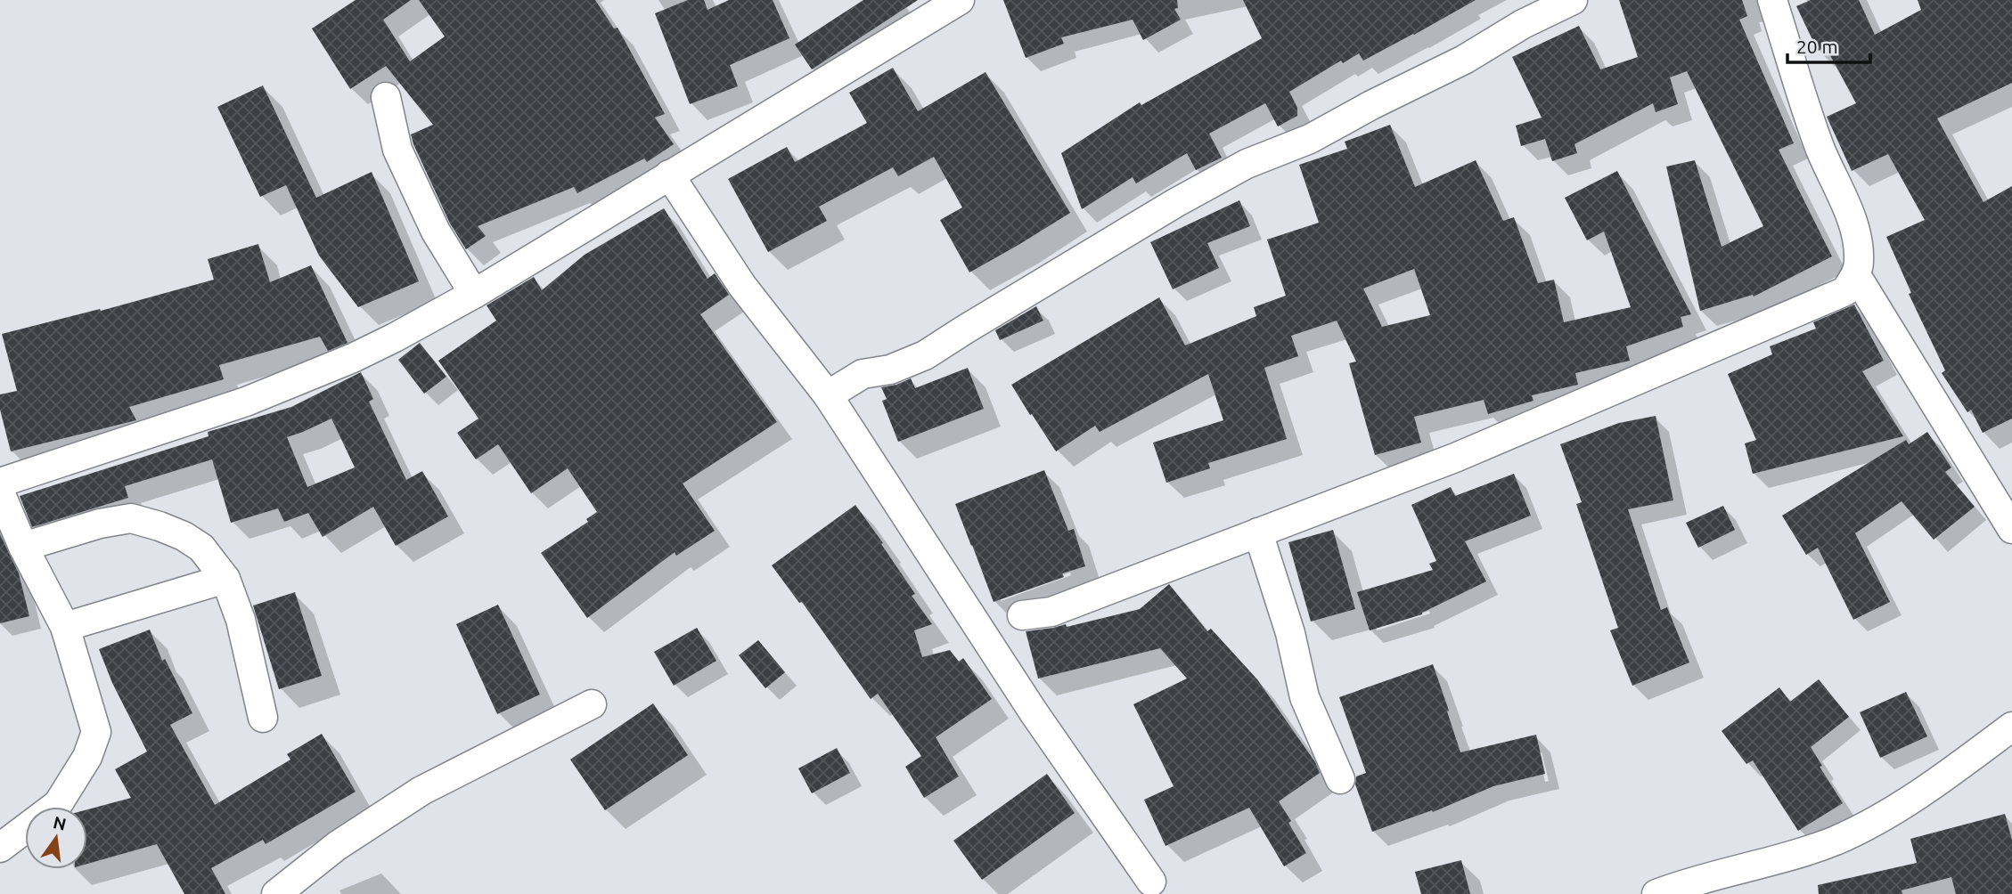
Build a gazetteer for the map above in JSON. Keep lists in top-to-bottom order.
{
  "scale_bar": "20 m",
  "north": "top"
}
